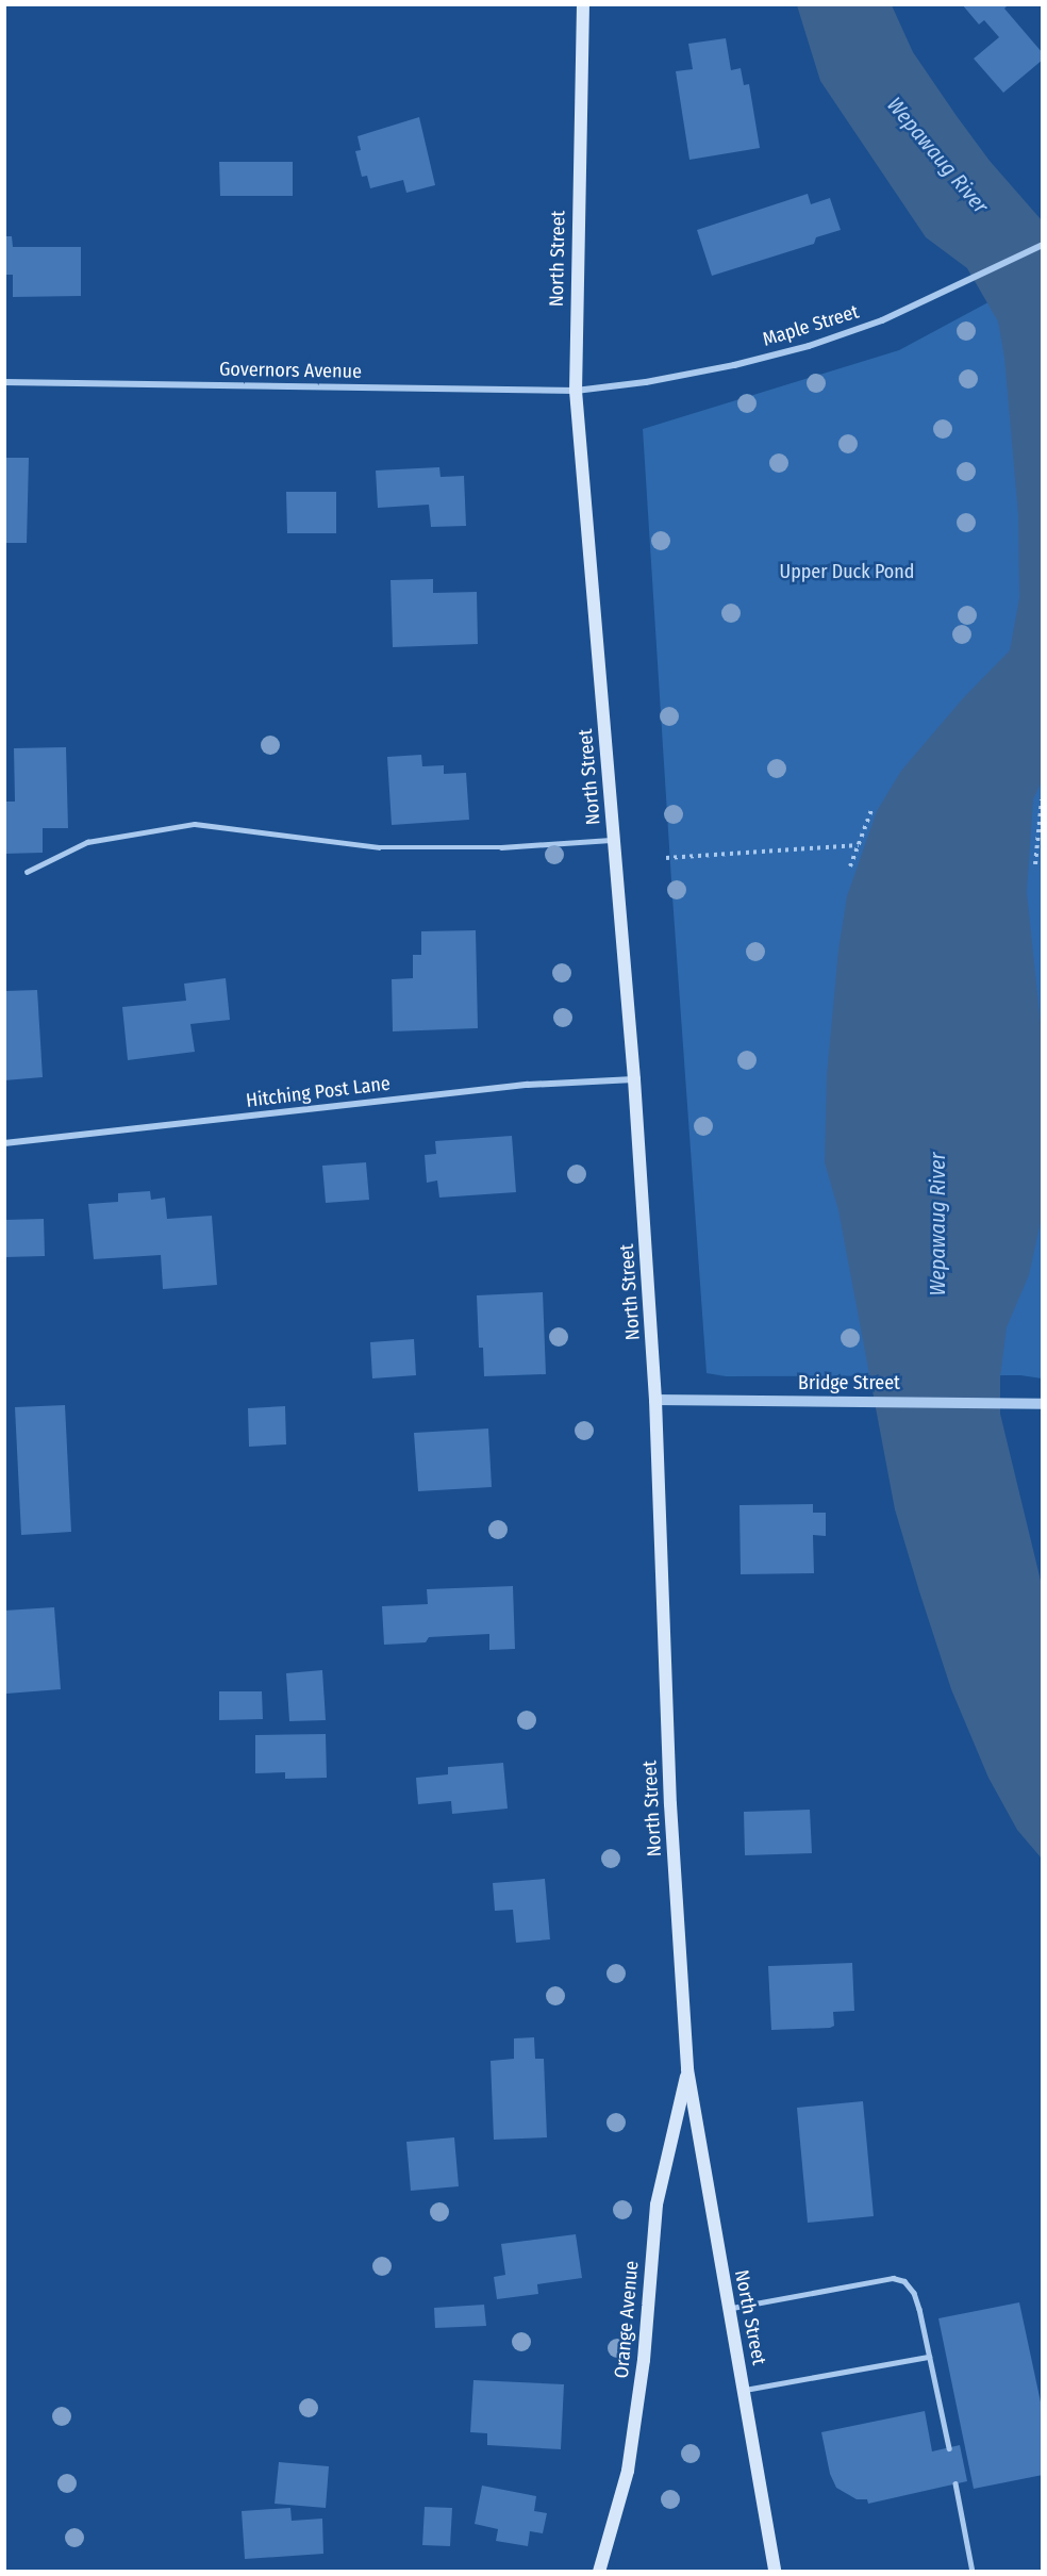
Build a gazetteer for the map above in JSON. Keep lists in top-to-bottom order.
{
  "streets": {
    "main road": ["North Street", "Orange Avenue"],
    "street": [
      "Maple Street",
      "Governors Avenue",
      "Hitching Post Lane",
      "Bridge Street"
    ]
  },
  "crossings": [
    ["North Street", "Maple Street"],
    ["North Street", "Governors Avenue"],
    ["North Street", "Hitching Post Lane"],
    ["North Street", "Bridge Street"],
    ["North Street", "Orange Avenue"],
    ["Maple Street", "Governors Avenue"]
  ],
  "water": ["Wepawaug River"],
  "parks": ["Upper Duck Pond"]
}
